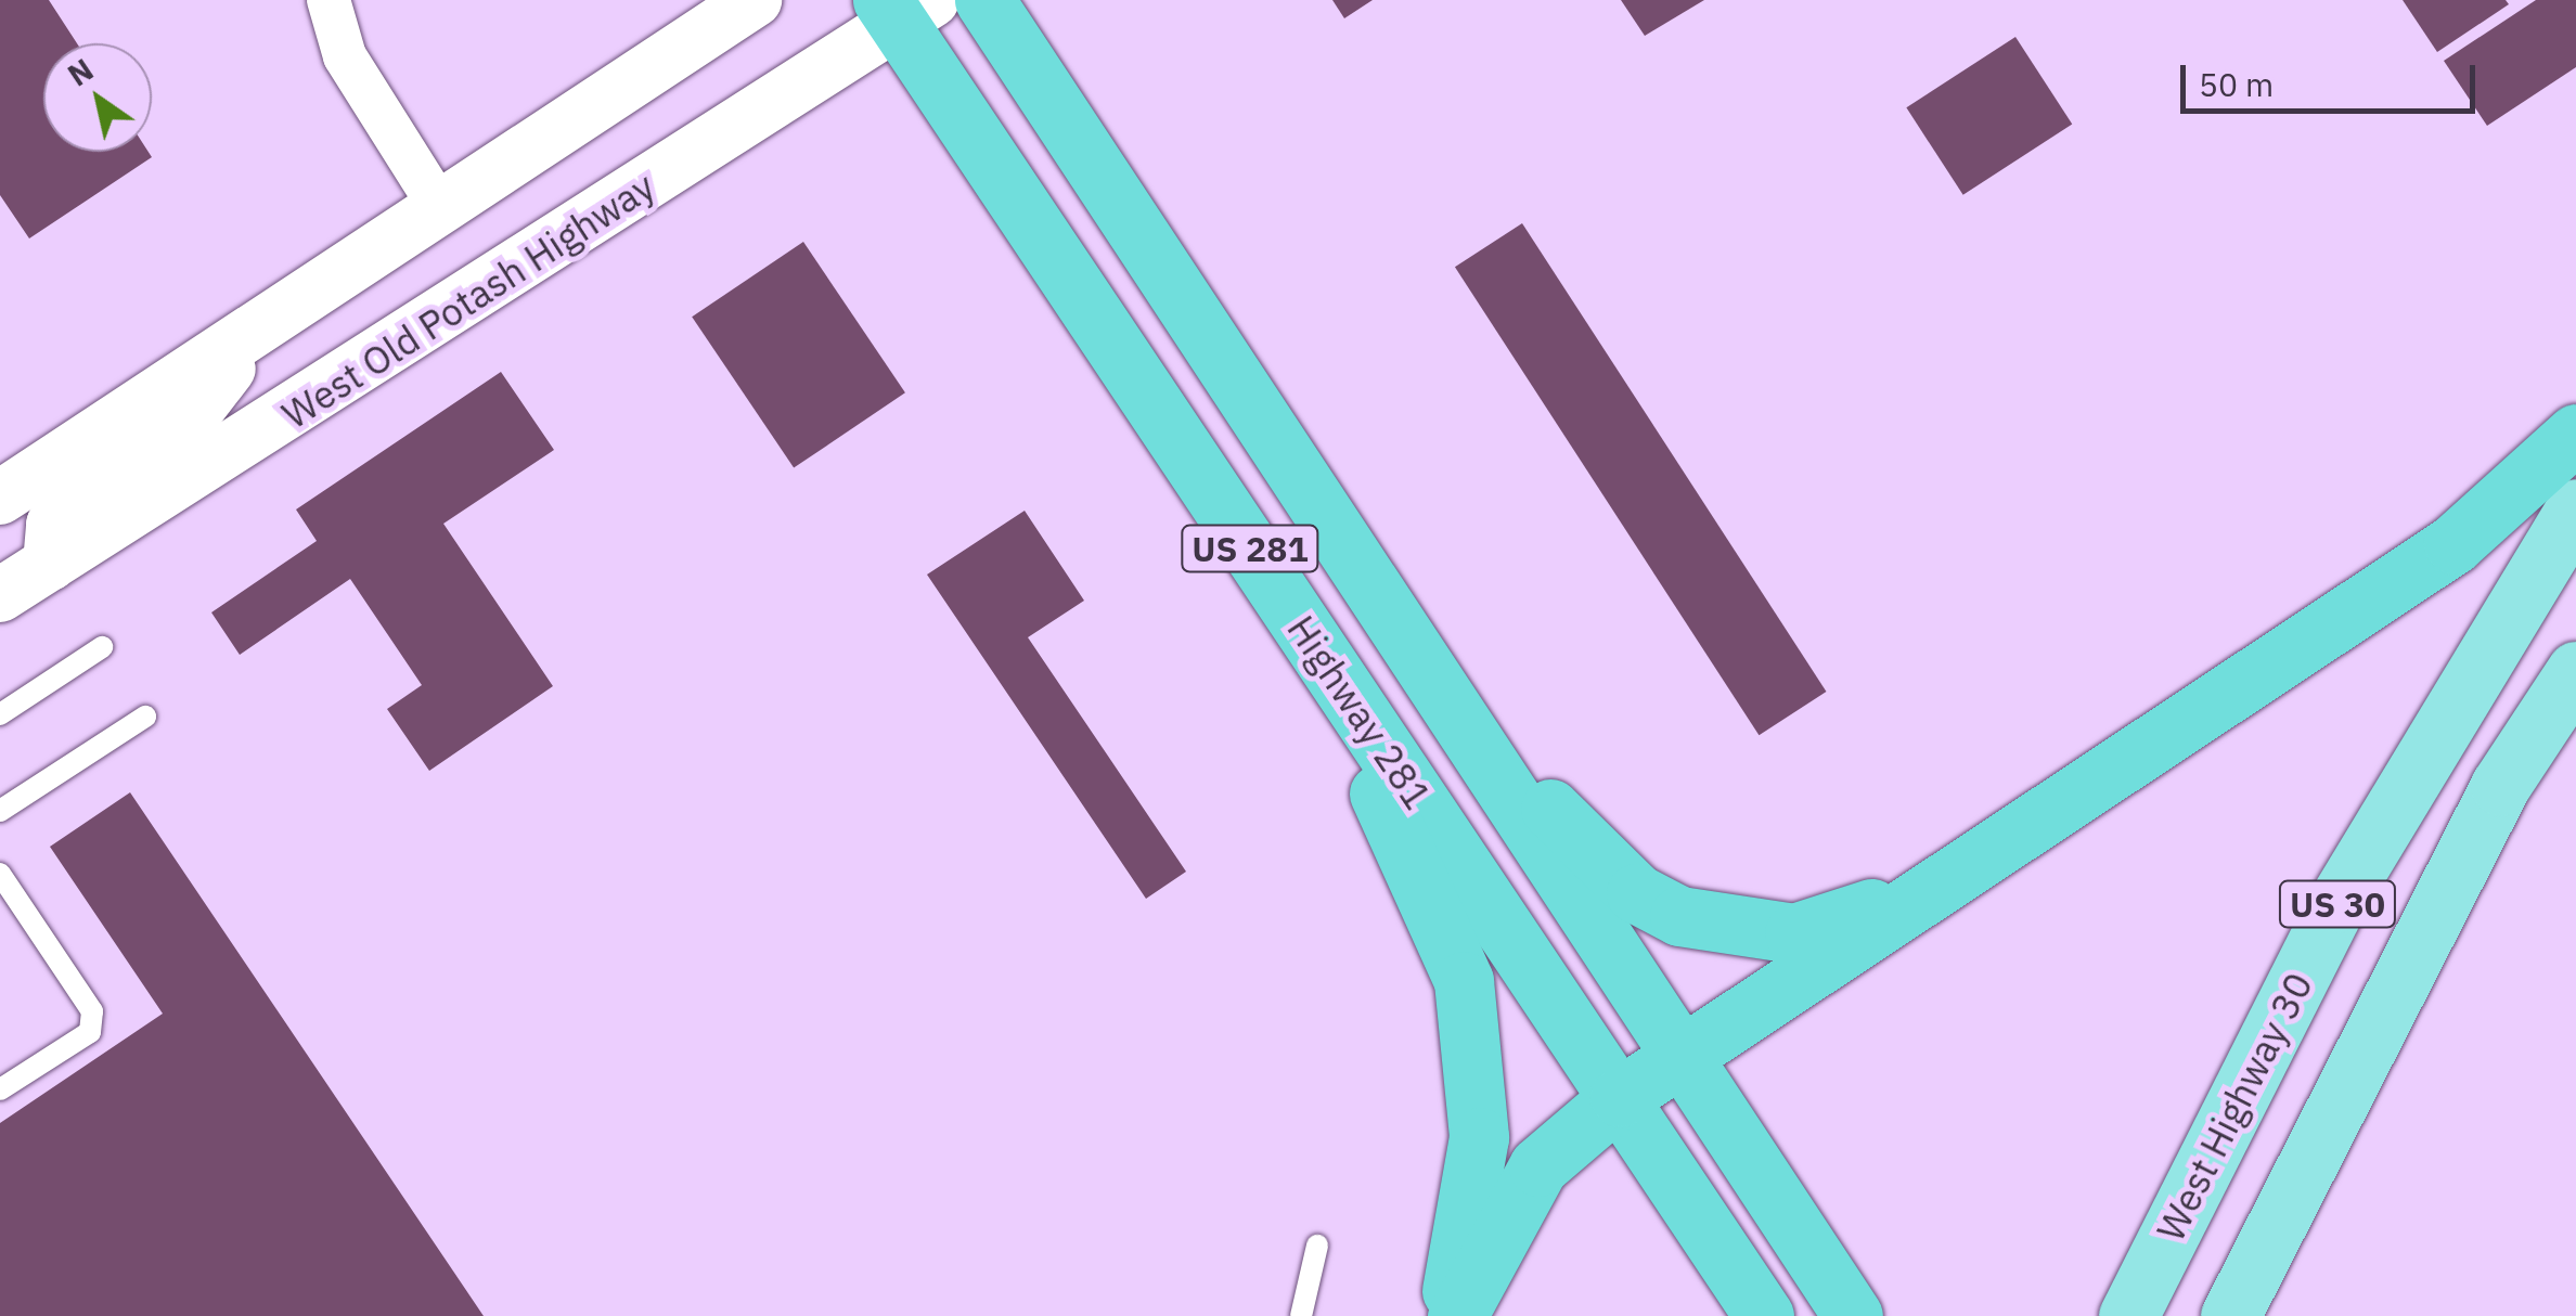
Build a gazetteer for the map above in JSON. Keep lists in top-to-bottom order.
{
  "streets": {
    "highway": ["US 281", "Highway 281"],
    "main road": ["US 30", "West Highway 30"],
    "street": ["West Old Potash Highway"]
  },
  "crossings": [
    ["West Old Potash Highway", "Highway 281"]
  ],
  "scale_bar": "50 m",
  "north": "top left"
}
